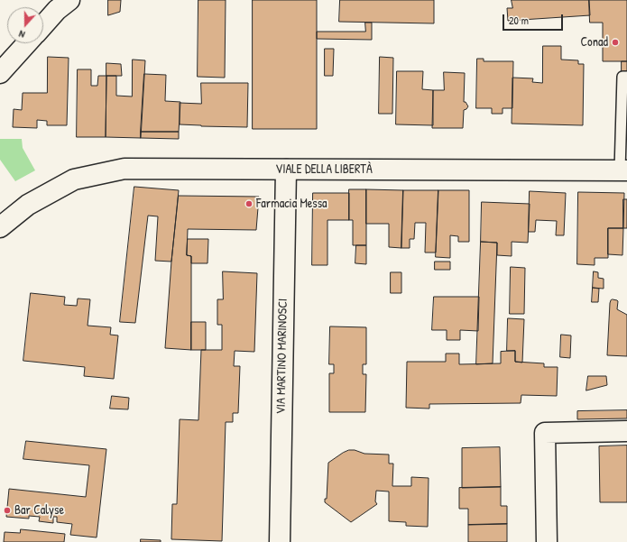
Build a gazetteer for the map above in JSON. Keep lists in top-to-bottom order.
{
  "streets": {
    "main road": ["VIALE DELLA LIBERTÀ", "VIA MARTINO MARINOSCI"]
  },
  "crossings": [
    ["VIALE DELLA LIBERTÀ", "VIA MARTINO MARINOSCI"]
  ],
  "places": ["Conad", "Farmacia Messa", "Bar Calyse"],
  "scale_bar": "20 m",
  "north": "bottom"
}
